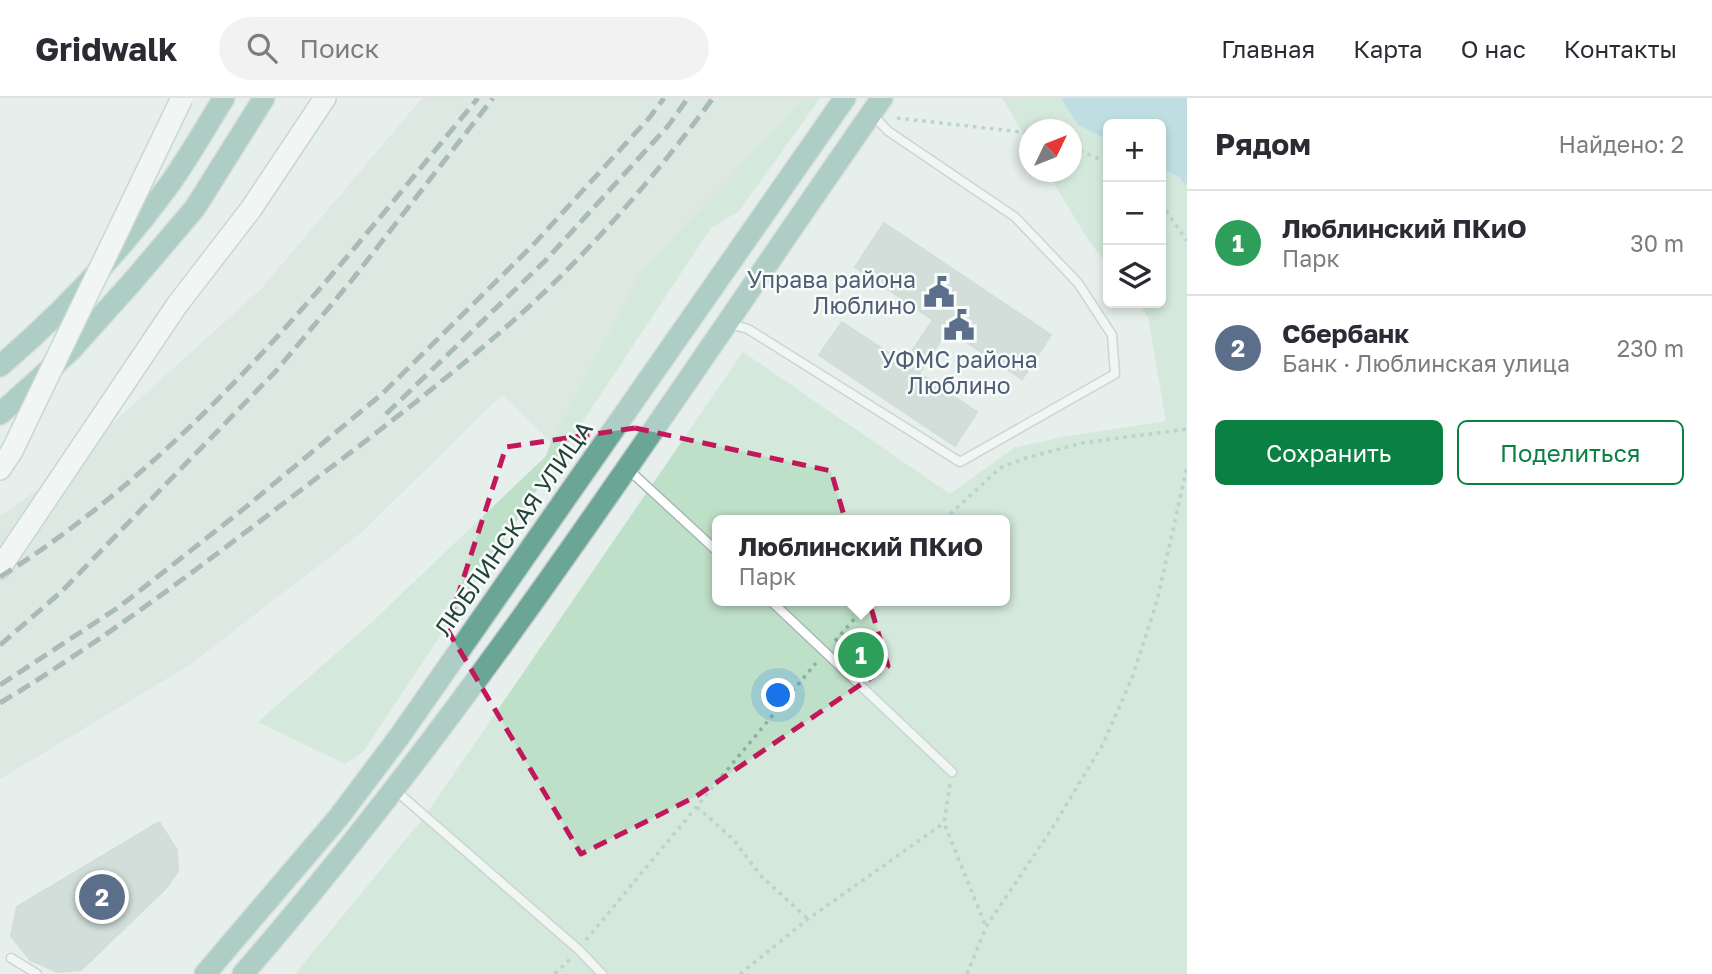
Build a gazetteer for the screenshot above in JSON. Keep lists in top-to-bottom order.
{
  "streets": {
    "main road": ["ЛЮБЛИНСКАЯ УЛИЦА"]
  },
  "places": {
    "public building": ["Управа района Люблино", "УФМС района Люблино"]
  },
  "north": "top right",
  "page": {
    "header": "Gridwalk",
    "search": "Поиск",
    "nav": [
      "Главная",
      "Карта",
      "О нас",
      "Контакты"
    ],
    "heading": ["Рядом", "Найдено: 2"],
    "map_buttons": ["+", "−"],
    "list": [
      {
        "mark": "1",
        "name": "Люблинский ПКиО",
        "note": "Парк",
        "value": "30 m"
      },
      {
        "mark": "2",
        "name": "Сбербанк",
        "note": "Банк · Люблинская улица",
        "value": "230 m"
      }
    ],
    "buttons": ["Сохранить", "Поделиться"],
    "popup": ["Люблинский ПКиО", "Парк"],
    "pins": ["1", "2"]
  }
}
